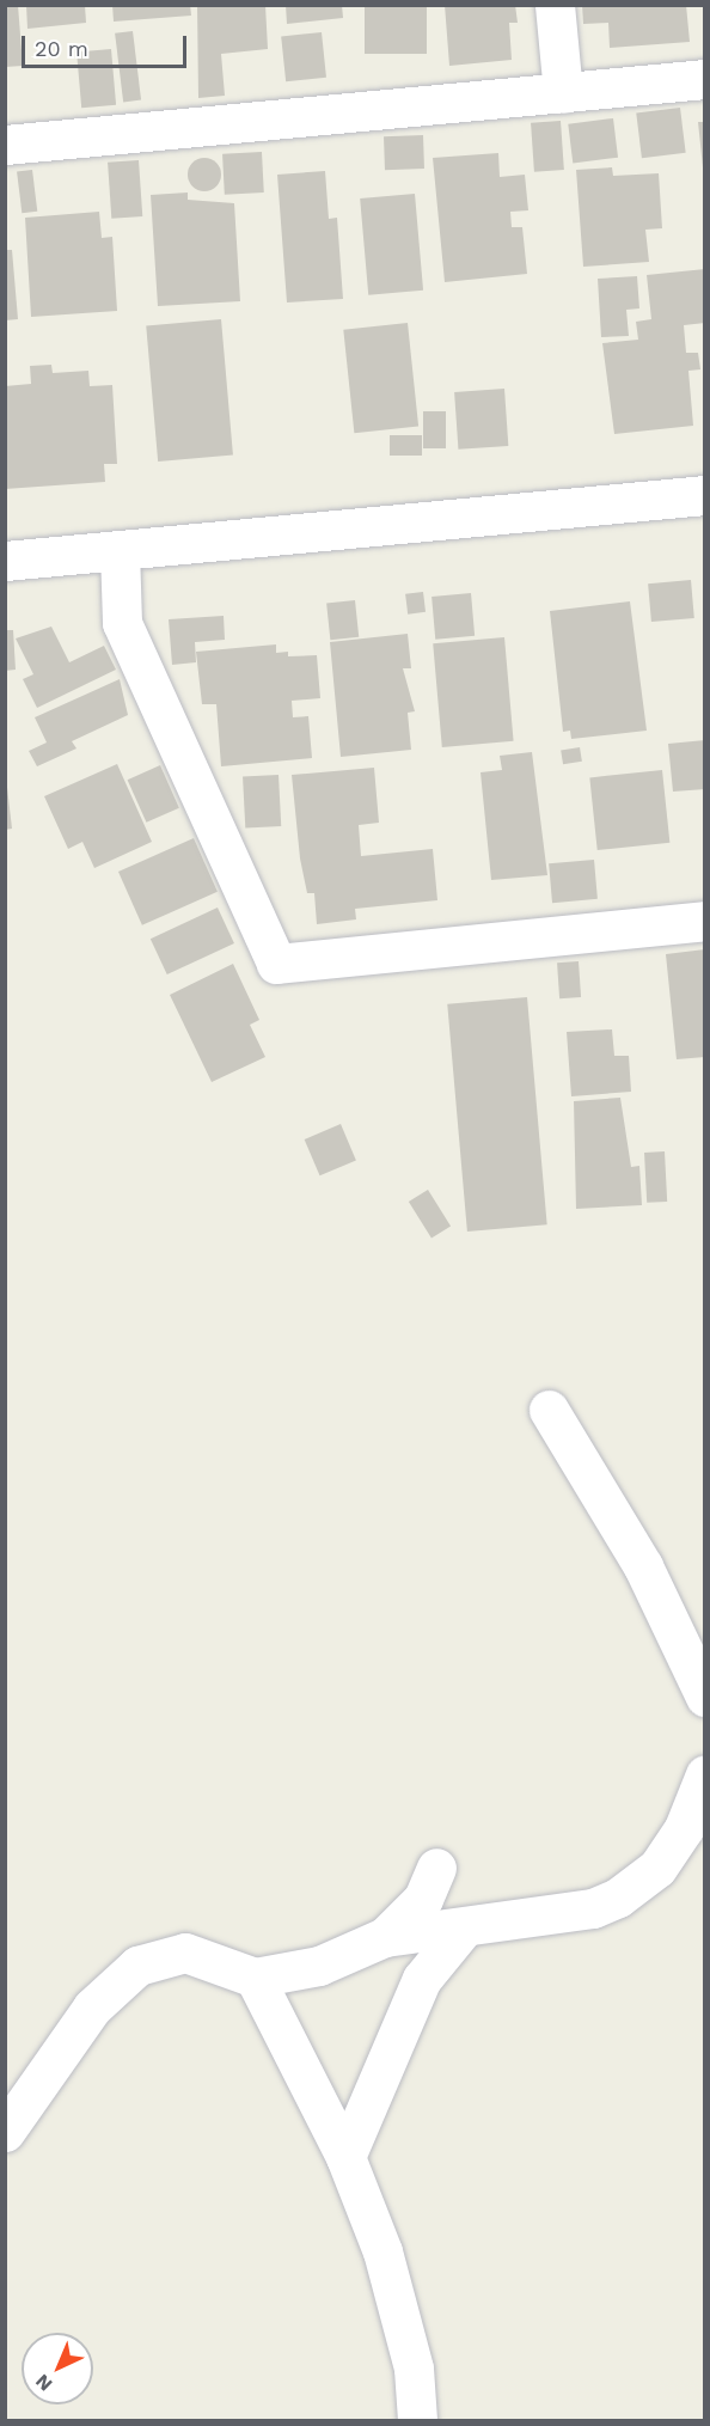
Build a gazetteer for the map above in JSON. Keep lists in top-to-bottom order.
{
  "scale_bar": "20 m",
  "north": "bottom left"
}
